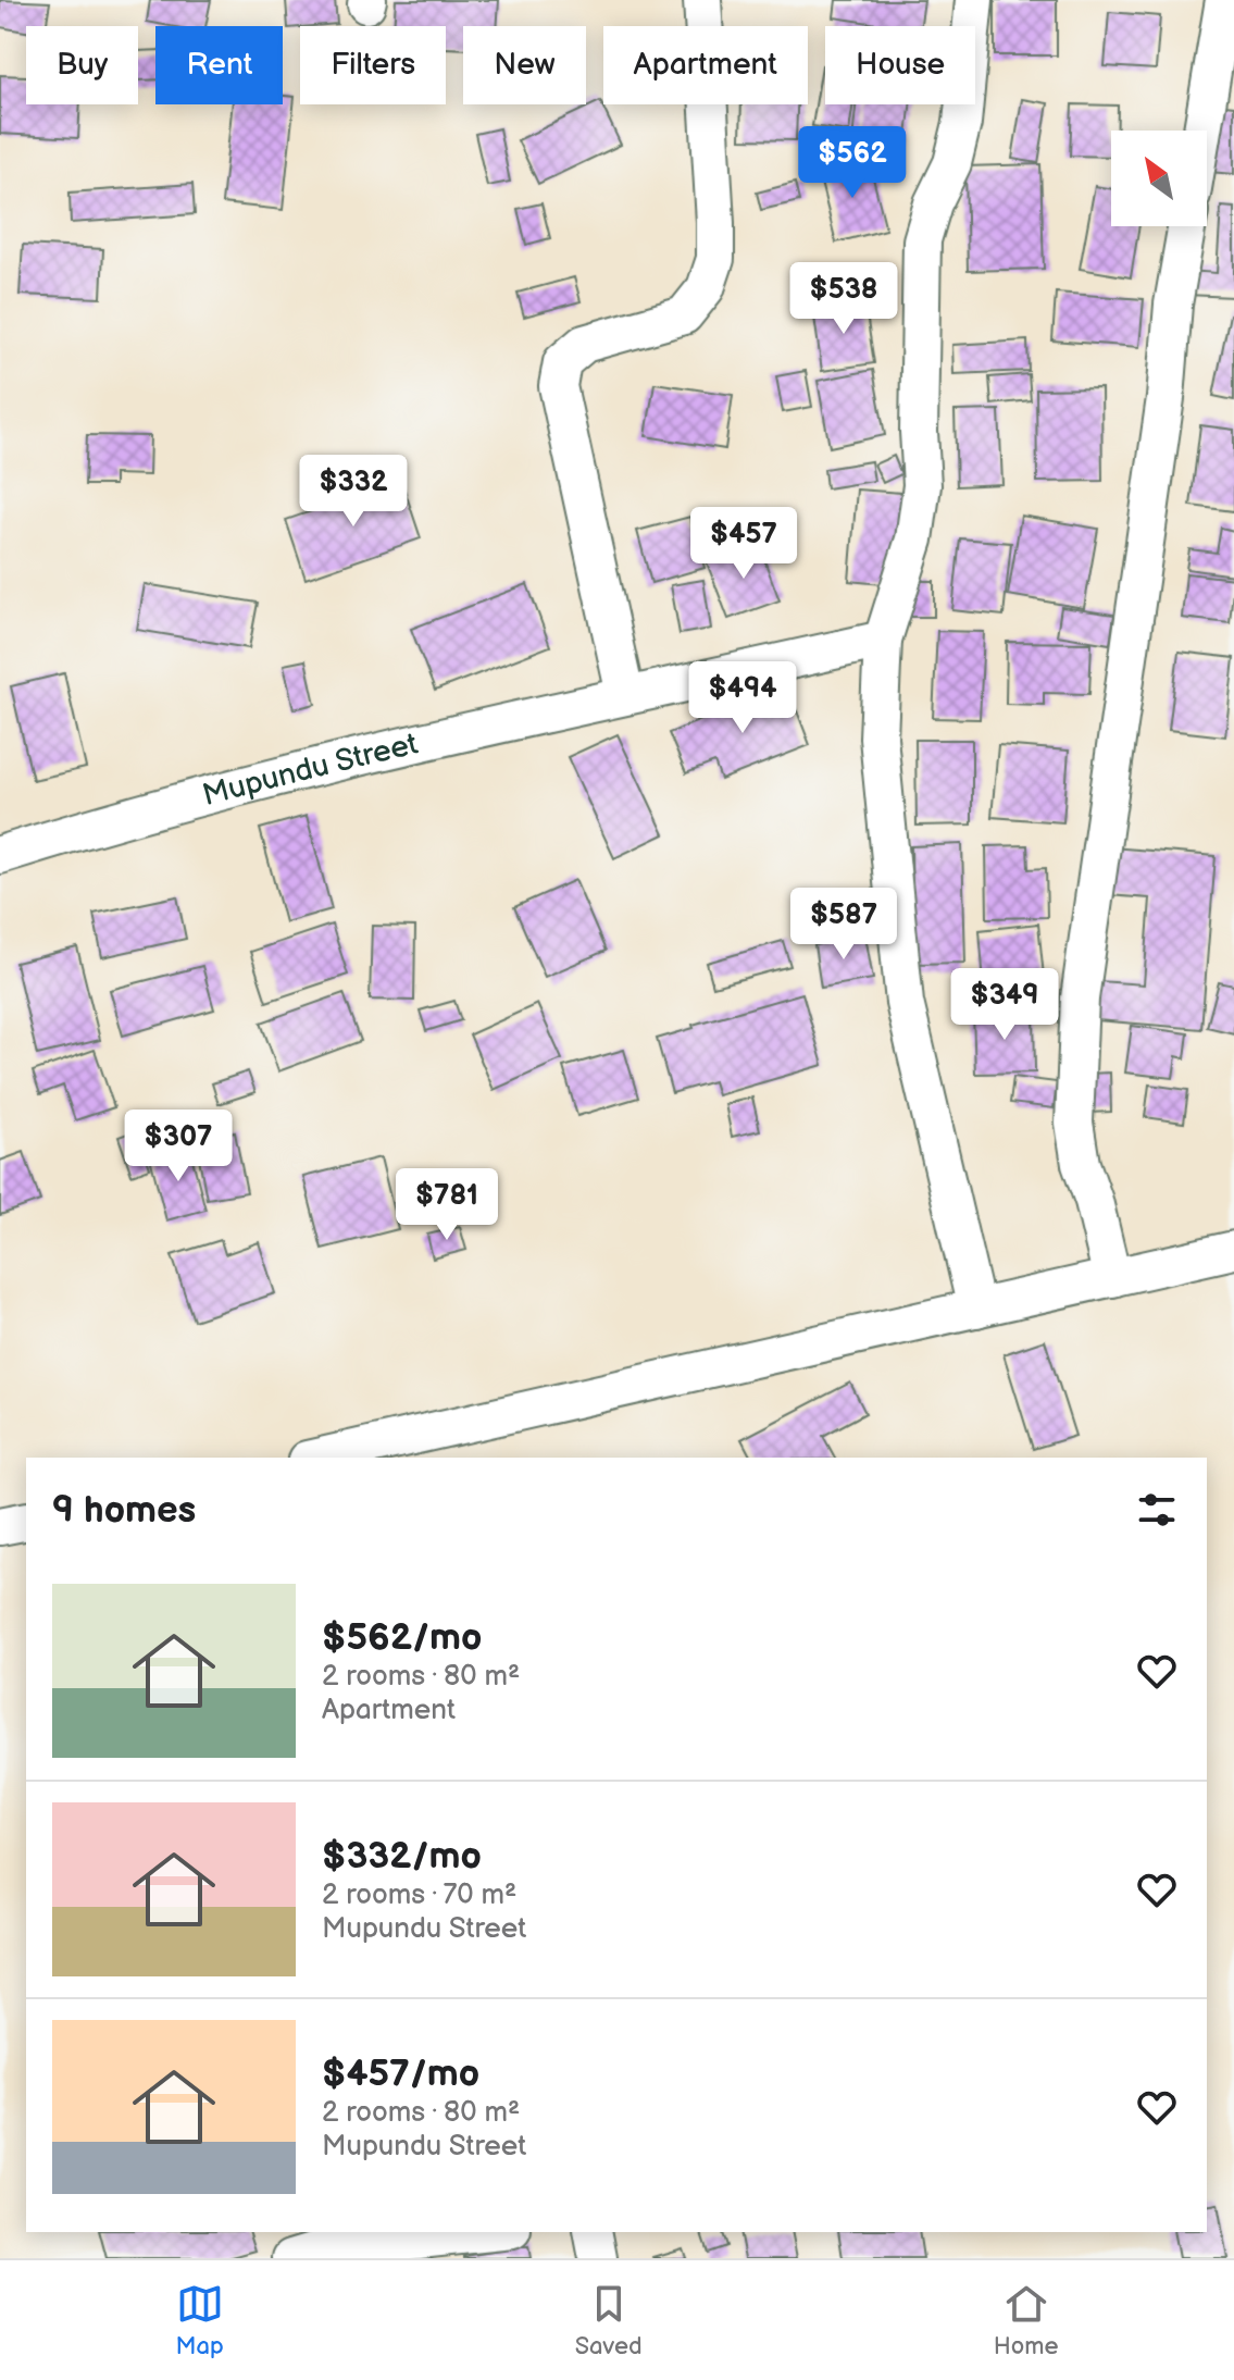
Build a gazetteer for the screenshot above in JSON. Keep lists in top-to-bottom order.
{
  "streets": {
    "street": ["Mupundu Street"]
  },
  "north": "top left",
  "page": {
    "chip": [
      "Buy",
      "Rent",
      "Filters",
      "New",
      "Apartment",
      "House"
    ],
    "price": [
      "$562",
      "$538",
      "$332",
      "$457",
      "$494",
      "$587",
      "$349",
      "$307",
      "$781"
    ],
    "heading": "9 homes",
    "list": [
      {
        "name": "$562/mo",
        "note": "2 rooms · 80 m² · Apartment"
      },
      {
        "name": "$332/mo",
        "note": "2 rooms · 70 m² · Mupundu Street"
      },
      {
        "name": "$457/mo",
        "note": "2 rooms · 80 m² · Mupundu Street"
      }
    ],
    "tabs": ["Map", "Saved", "Home"]
  }
}
